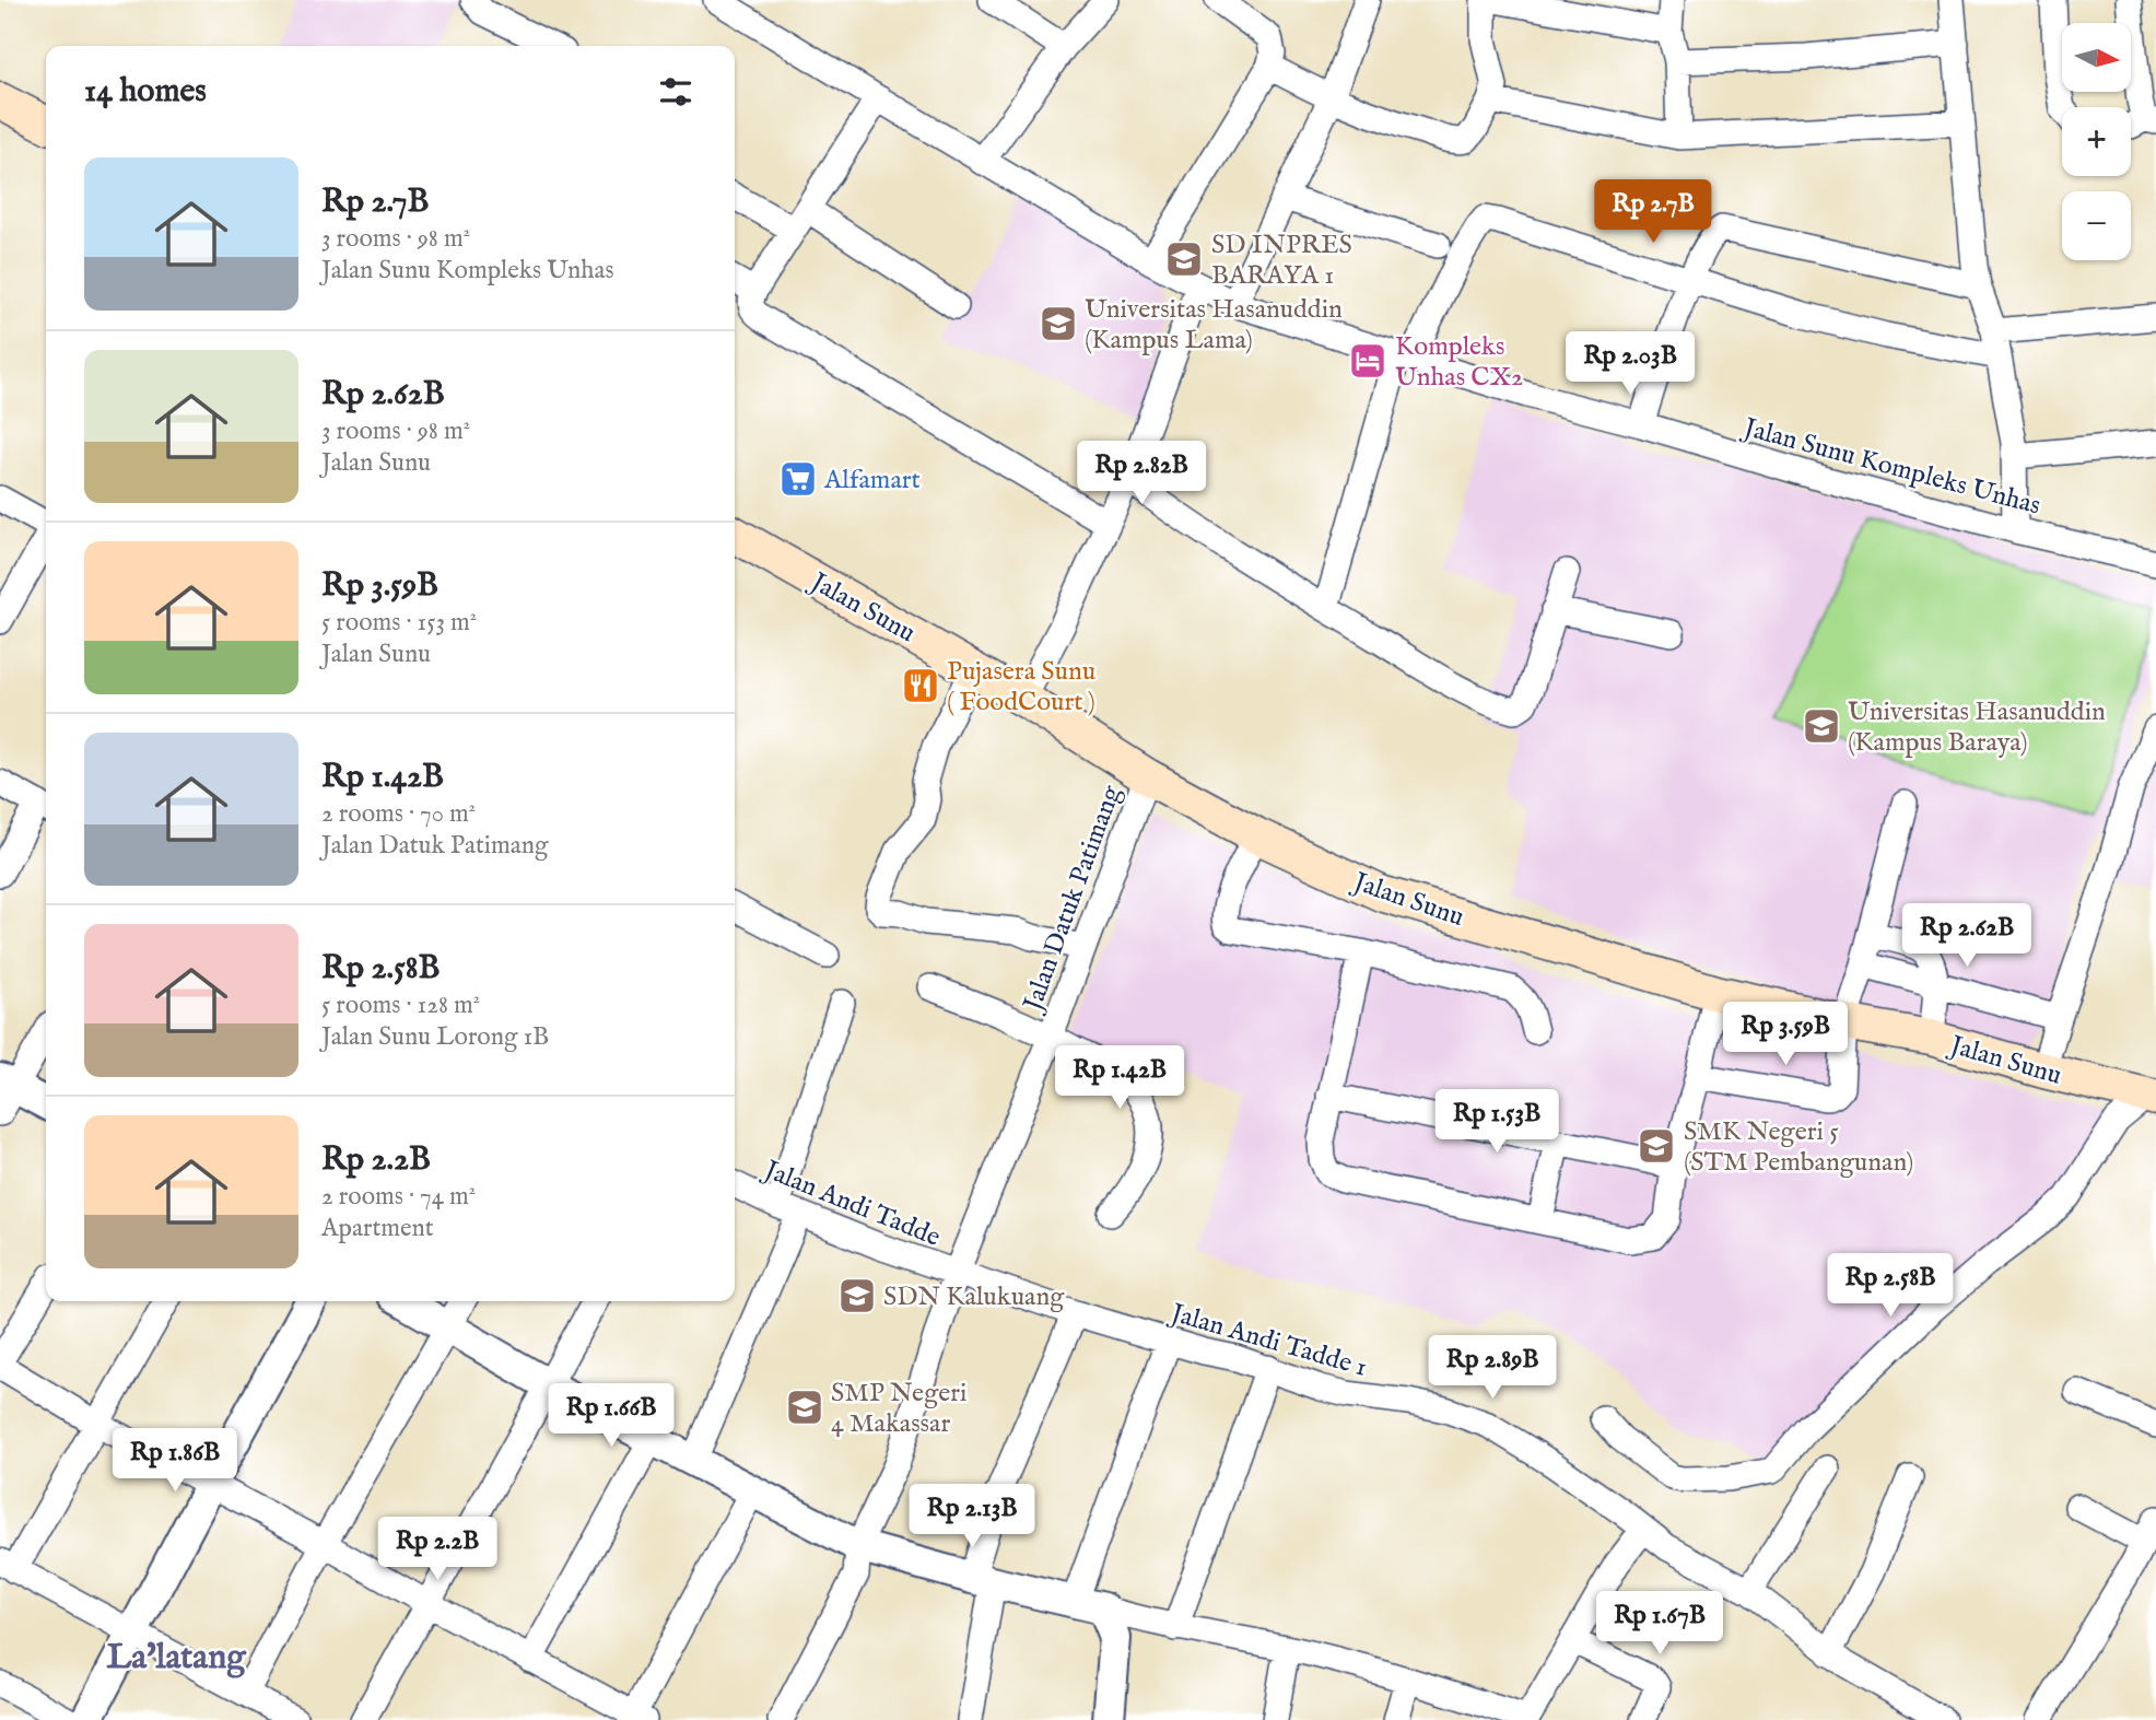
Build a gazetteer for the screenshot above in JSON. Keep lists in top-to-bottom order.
{
  "streets": {
    "main road": ["Jalan Sunu"],
    "street": [
      "Jalan Sunu Kompleks Unhas",
      "Jalan Datuk Patimang",
      "Jalan Andi Tadde",
      "Jalan Andi Tadde 1"
    ]
  },
  "crossings": [
    ["Jalan Sunu", "Jalan Datuk Patimang"],
    ["Jalan Datuk Patimang", "Jalan Andi Tadde"],
    ["Jalan Datuk Patimang", "Jalan Andi Tadde 1"],
    ["Jalan Andi Tadde", "Jalan Andi Tadde 1"]
  ],
  "districts": ["La'latang"],
  "places": {
    "school or university": [
      "SD INPRES BARAYA 1",
      "Universitas Hasanuddin (Kampus Lama)",
      "Universitas Hasanuddin (Kampus Baraya)",
      "SMK Negeri 5 (STM Pembangunan)",
      "SDN Kalukuang",
      "SMP Negeri 4 Makassar"
    ],
    "hotel": ["Kompleks Unhas CX2"],
    "supermarket": ["Alfamart"],
    "restaurant": ["Pujasera Sunu ( FoodCourt )"]
  },
  "north": "right",
  "page": {
    "map_buttons": ["+", "−"],
    "heading": "14 homes",
    "list": [
      {
        "name": "Rp 2.7B",
        "note": "3 rooms · 98 m² · Jalan Sunu Kompleks Unhas"
      },
      {
        "name": "Rp 2.62B",
        "note": "3 rooms · 98 m² · Jalan Sunu"
      },
      {
        "name": "Rp 3.59B",
        "note": "5 rooms · 153 m² · Jalan Sunu"
      },
      {
        "name": "Rp 1.42B",
        "note": "2 rooms · 70 m² · Jalan Datuk Patimang"
      },
      {
        "name": "Rp 2.58B",
        "note": "5 rooms · 128 m² · Jalan Sunu Lorong 1B"
      },
      {
        "name": "Rp 2.2B",
        "note": "2 rooms · 74 m² · Apartment"
      }
    ],
    "price": [
      "Rp 2.7B",
      "Rp 2.03B",
      "Rp 2.82B",
      "Rp 2.62B",
      "Rp 3.59B",
      "Rp 1.42B",
      "Rp 1.53B",
      "Rp 2.58B",
      "Rp 2.89B",
      "Rp 1.66B",
      "Rp 1.86B",
      "Rp 2.13B",
      "Rp 2.2B",
      "Rp 1.67B"
    ]
  }
}
